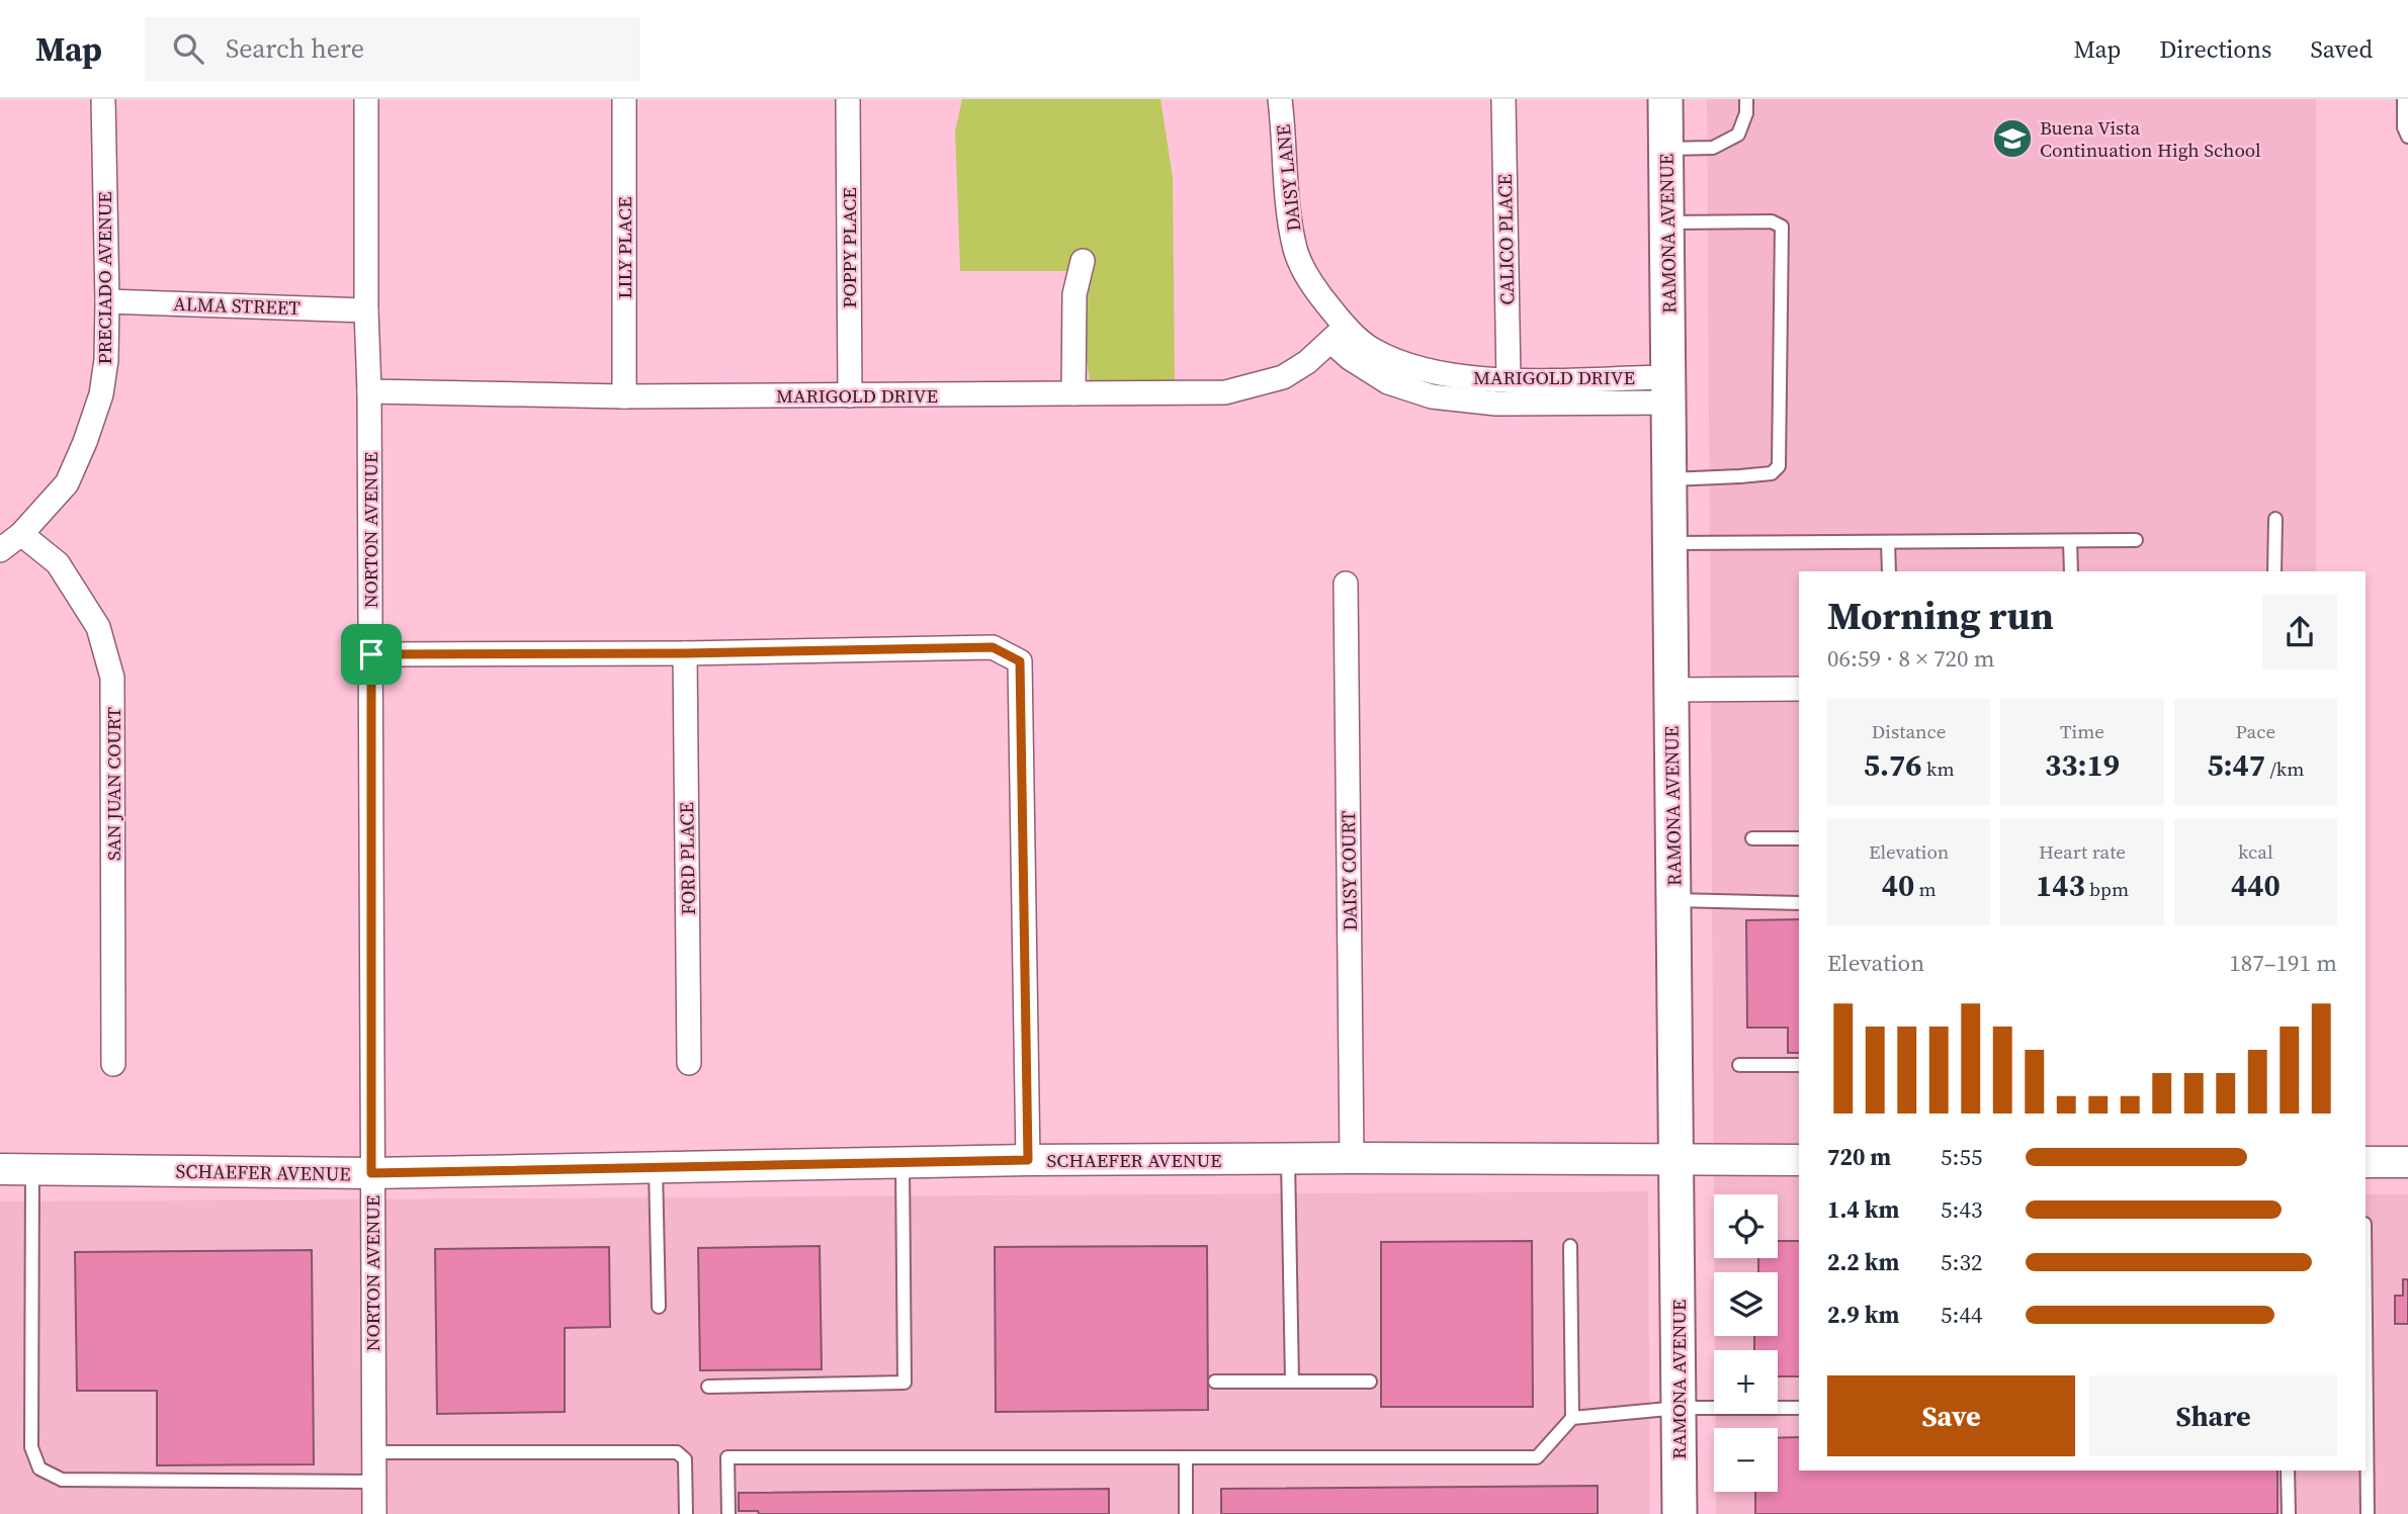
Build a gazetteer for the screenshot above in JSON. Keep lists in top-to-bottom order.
{
  "streets": {
    "main road": ["RAMONA AVENUE"],
    "street": [
      "DAISY LANE",
      "CALICO PLACE",
      "LILY PLACE",
      "POPPY PLACE",
      "PRECIADO AVENUE",
      "ALMA STREET",
      "MARIGOLD DRIVE",
      "NORTON AVENUE",
      "SAN JUAN COURT",
      "FORD PLACE",
      "DAISY COURT",
      "SCHAEFER AVENUE"
    ]
  },
  "crossings": [
    ["DAISY LANE", "MARIGOLD DRIVE"],
    ["RAMONA AVENUE", "MARIGOLD DRIVE"],
    ["RAMONA AVENUE", "SCHAEFER AVENUE"],
    ["CALICO PLACE", "MARIGOLD DRIVE"],
    ["LILY PLACE", "MARIGOLD DRIVE"],
    ["POPPY PLACE", "MARIGOLD DRIVE"],
    ["PRECIADO AVENUE", "ALMA STREET"],
    ["PRECIADO AVENUE", "SAN JUAN COURT"],
    ["ALMA STREET", "NORTON AVENUE"],
    ["MARIGOLD DRIVE", "NORTON AVENUE"],
    ["NORTON AVENUE", "SCHAEFER AVENUE"],
    ["DAISY COURT", "SCHAEFER AVENUE"]
  ],
  "places": {
    "school or university": ["Buena Vista Continuation High School"]
  },
  "page": {
    "header": "Map",
    "search": "Search here",
    "nav": ["Map", "Directions", "Saved"],
    "heading": ["Morning run", "06:59 · 8 × 720 m"],
    "stats": [
      ["Distance", "5.76 km"],
      ["Time", "33:19"],
      ["Pace", "5:47 /km"],
      ["Elevation", "40 m"],
      ["Heart rate", "143 bpm"],
      ["kcal", "440"]
    ],
    "chart": ["Elevation", "187–191 m"],
    "list": [
      {
        "name": "720 m",
        "note": "5:55"
      },
      {
        "name": "1.4 km",
        "note": "5:43"
      },
      {
        "name": "2.2 km",
        "note": "5:32"
      },
      {
        "name": "2.9 km",
        "note": "5:44"
      }
    ],
    "map_buttons": ["+", "−"],
    "buttons": ["Save", "Share"]
  }
}
